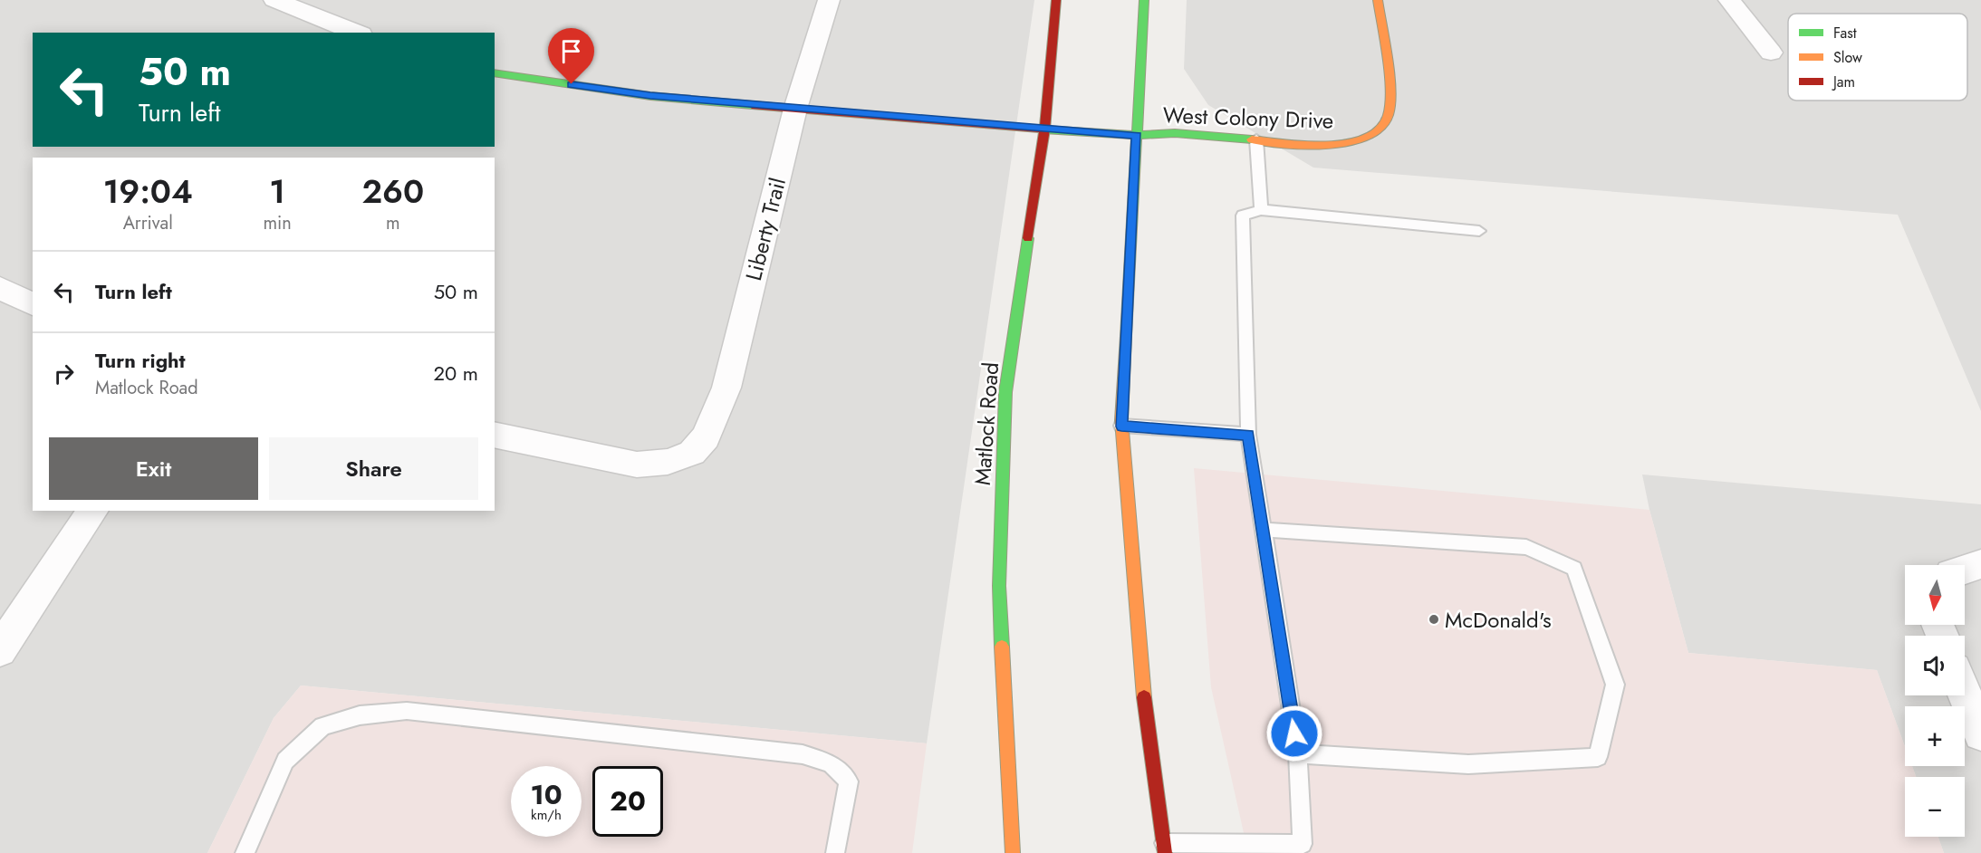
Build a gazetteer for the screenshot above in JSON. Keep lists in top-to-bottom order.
{
  "streets": {
    "main road": ["West Colony Drive", "Matlock Road"],
    "street": ["Liberty Trail"]
  },
  "crossings": [
    ["West Colony Drive", "Liberty Trail"],
    ["West Colony Drive", "Matlock Road"]
  ],
  "places": ["McDonald's"],
  "legend": ["Fast", "Slow", "Jam"],
  "north": "bottom",
  "page": {
    "turn": ["50 m", "Turn left"],
    "eta": [
      "19:04",
      "Arrival",
      "1",
      "min",
      "260",
      "m"
    ],
    "list": [
      {
        "name": "Turn left",
        "value": "50 m"
      },
      {
        "name": "Turn right",
        "note": "Matlock Road",
        "value": "20 m"
      }
    ],
    "buttons": ["Exit", "Share"],
    "map_buttons": ["+", "−"],
    "speed": "10 km/h",
    "limit": "20"
  }
}
